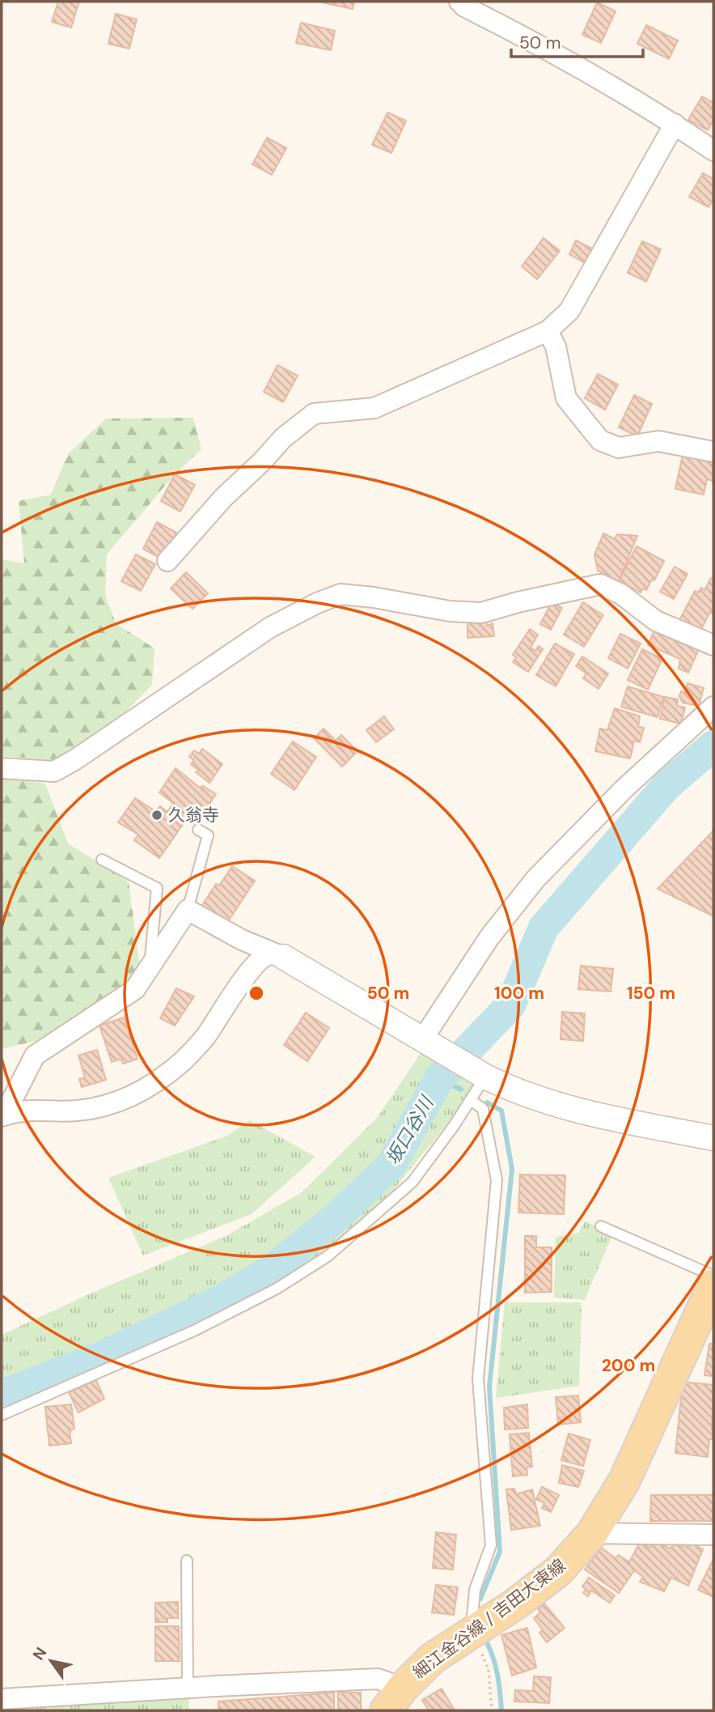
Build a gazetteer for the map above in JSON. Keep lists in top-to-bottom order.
{
  "streets": {
    "main road": ["細江金谷線 / 吉田大東線"]
  },
  "water": ["坂口谷川"],
  "places": ["久翁寺"],
  "scale_bar": "50 m",
  "north": "top left",
  "rings": [
    "50 m",
    "100 m",
    "150 m",
    "200 m"
  ]
}
